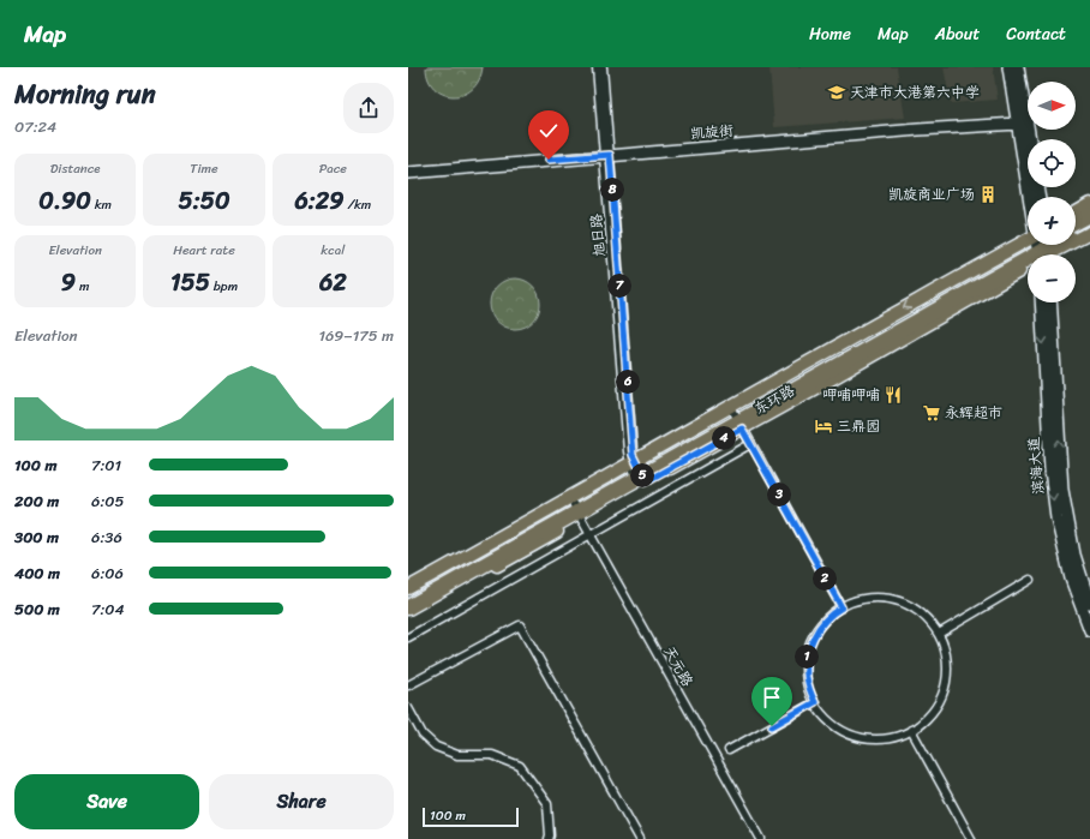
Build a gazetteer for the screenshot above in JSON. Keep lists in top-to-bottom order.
{
  "streets": {
    "highway": ["东环路"],
    "main road": ["凯旋街", "滨海大道"],
    "street": ["旭日路", "天元路"]
  },
  "crossings": [
    ["凯旋街", "旭日路"],
    ["旭日路", "东环路"],
    ["东环路", "天元路"]
  ],
  "places": {
    "school or university": ["天津市大港第六中学"],
    "building": ["凯旋商业广场"],
    "restaurant": ["呷哺呷哺"],
    "supermarket": ["永辉超市"],
    "hotel": ["三鼎园"]
  },
  "scale_bar": "100 m",
  "north": "right",
  "page": {
    "header": "Map",
    "nav": [
      "Home",
      "Map",
      "About",
      "Contact"
    ],
    "heading": ["Morning run", "07:24"],
    "map_buttons": ["+", "−"],
    "stats": [
      ["Distance", "0.90 km"],
      ["Time", "5:50"],
      ["Pace", "6:29 /km"],
      ["Elevation", "9 m"],
      ["Heart rate", "155 bpm"],
      ["kcal", "62"]
    ],
    "pins": [
      "8",
      "7",
      "6",
      "4",
      "5",
      "3",
      "2",
      "1"
    ],
    "chart": ["Elevation", "169–175 m"],
    "list": [
      {
        "name": "100 m",
        "note": "7:01"
      },
      {
        "name": "200 m",
        "note": "6:05"
      },
      {
        "name": "300 m",
        "note": "6:36"
      },
      {
        "name": "400 m",
        "note": "6:06"
      },
      {
        "name": "500 m",
        "note": "7:04"
      }
    ],
    "buttons": ["Save", "Share"],
    "scale": "100 m"
  }
}
